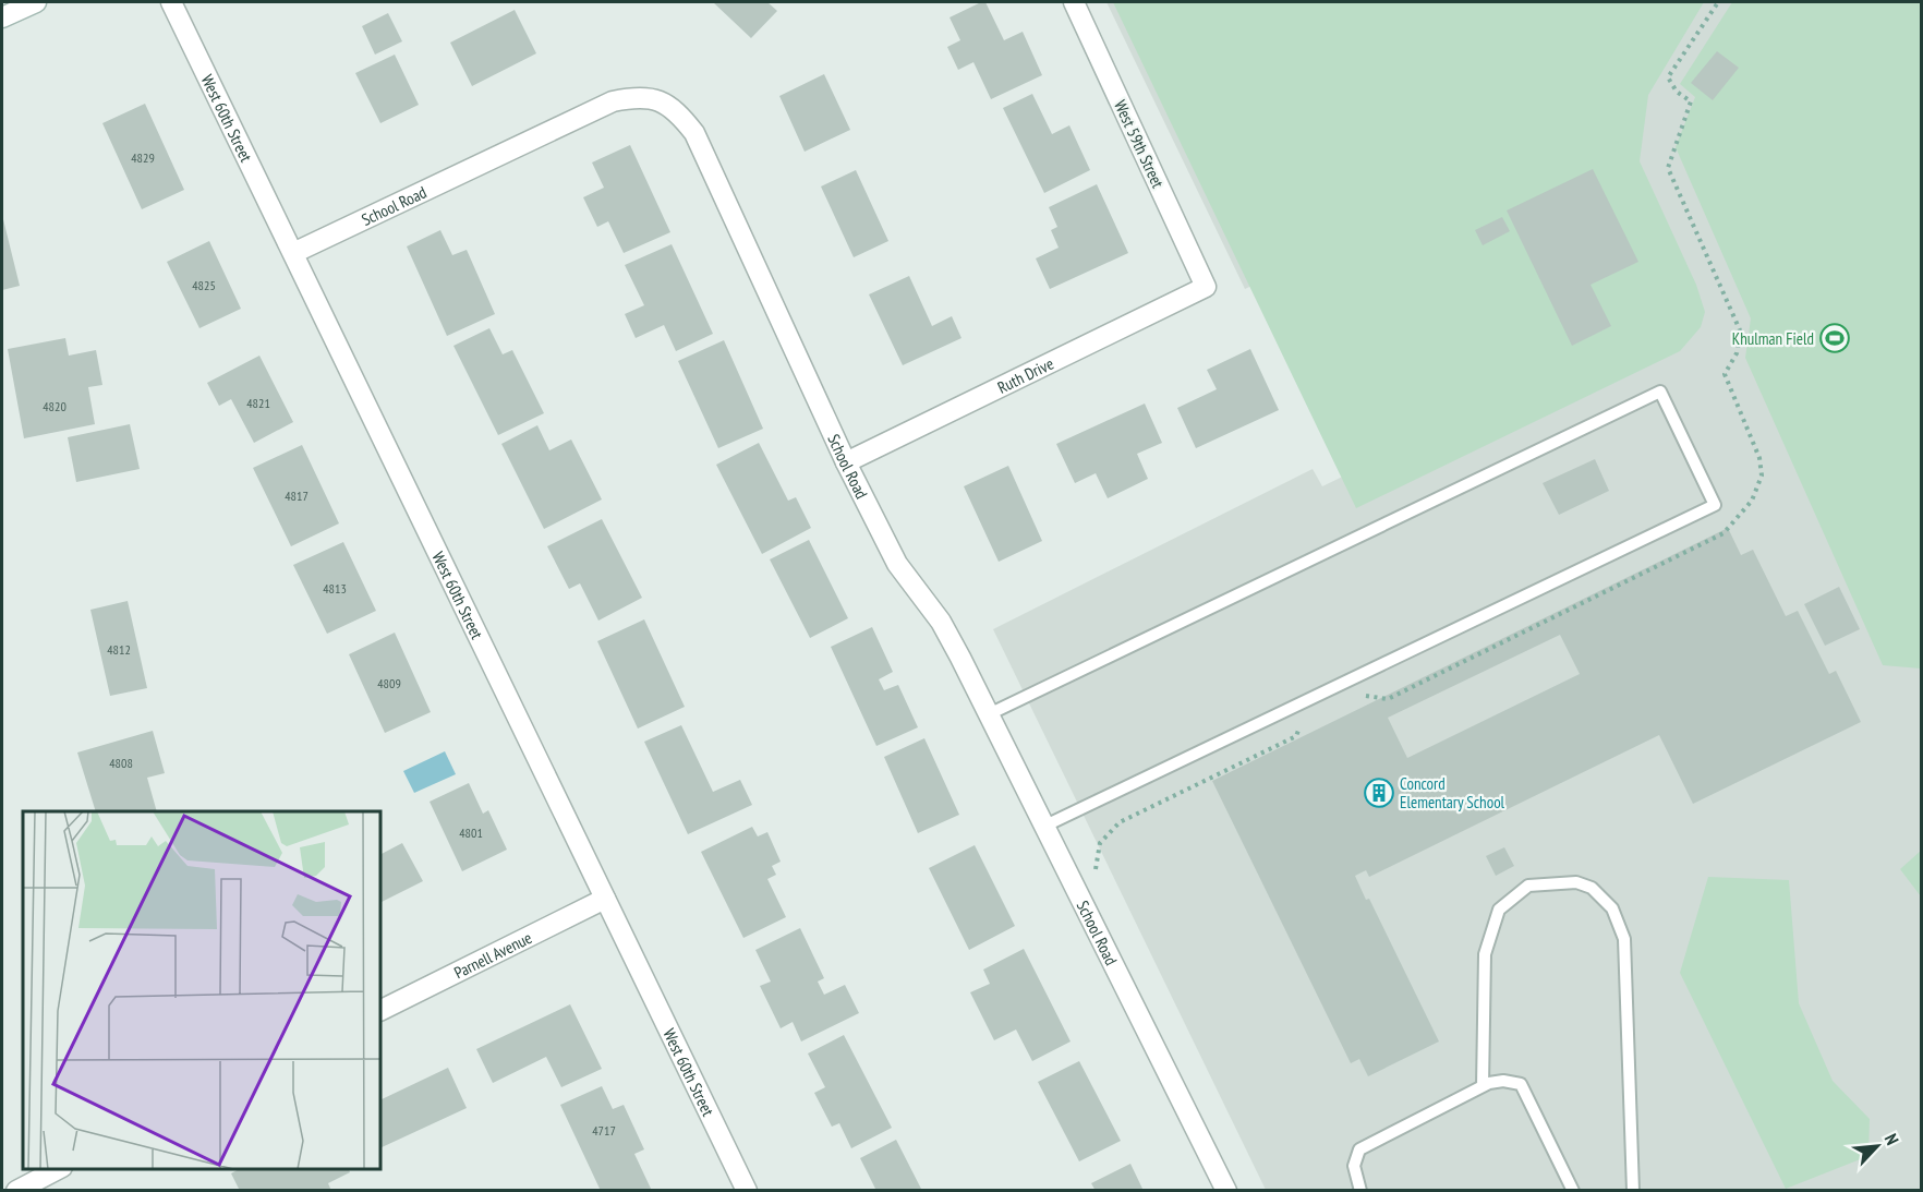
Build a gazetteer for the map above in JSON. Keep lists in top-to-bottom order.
{
  "streets": {
    "street": [
      "West 60th Street",
      "West 59th Street",
      "School Road",
      "Ruth Drive",
      "Parnell Avenue"
    ]
  },
  "crossings": [
    ["West 60th Street", "School Road"],
    ["West 60th Street", "Parnell Avenue"],
    ["West 59th Street", "Ruth Drive"],
    ["School Road", "Ruth Drive"]
  ],
  "places": {
    "sports": ["Khulman Field"],
    "building": ["Concord Elementary School"]
  },
  "house_numbers": [
    "4829",
    "4825",
    "4821",
    "4820",
    "4817",
    "4813",
    "4812",
    "4809",
    "4808",
    "4801",
    "4717"
  ],
  "north": "top right"
}
